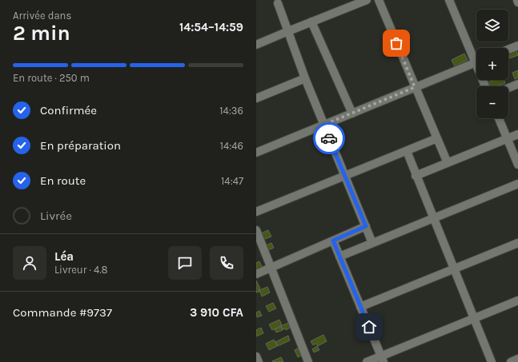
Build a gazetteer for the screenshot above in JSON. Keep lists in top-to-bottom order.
{
  "page": {
    "heading": ["2 min", "Arrivée dans", "14:54–14:59"],
    "panel": [
      "Léa",
      "Livreur · 4.8",
      "Commande #9737",
      "3 910 CFA"
    ],
    "map_buttons": ["+", "−"],
    "bar": "En route · 250 m",
    "list": [
      ["Confirmée", "14:36"],
      ["En préparation", "14:46"],
      ["En route", "14:47"],
      "Livrée"
    ]
  }
}
